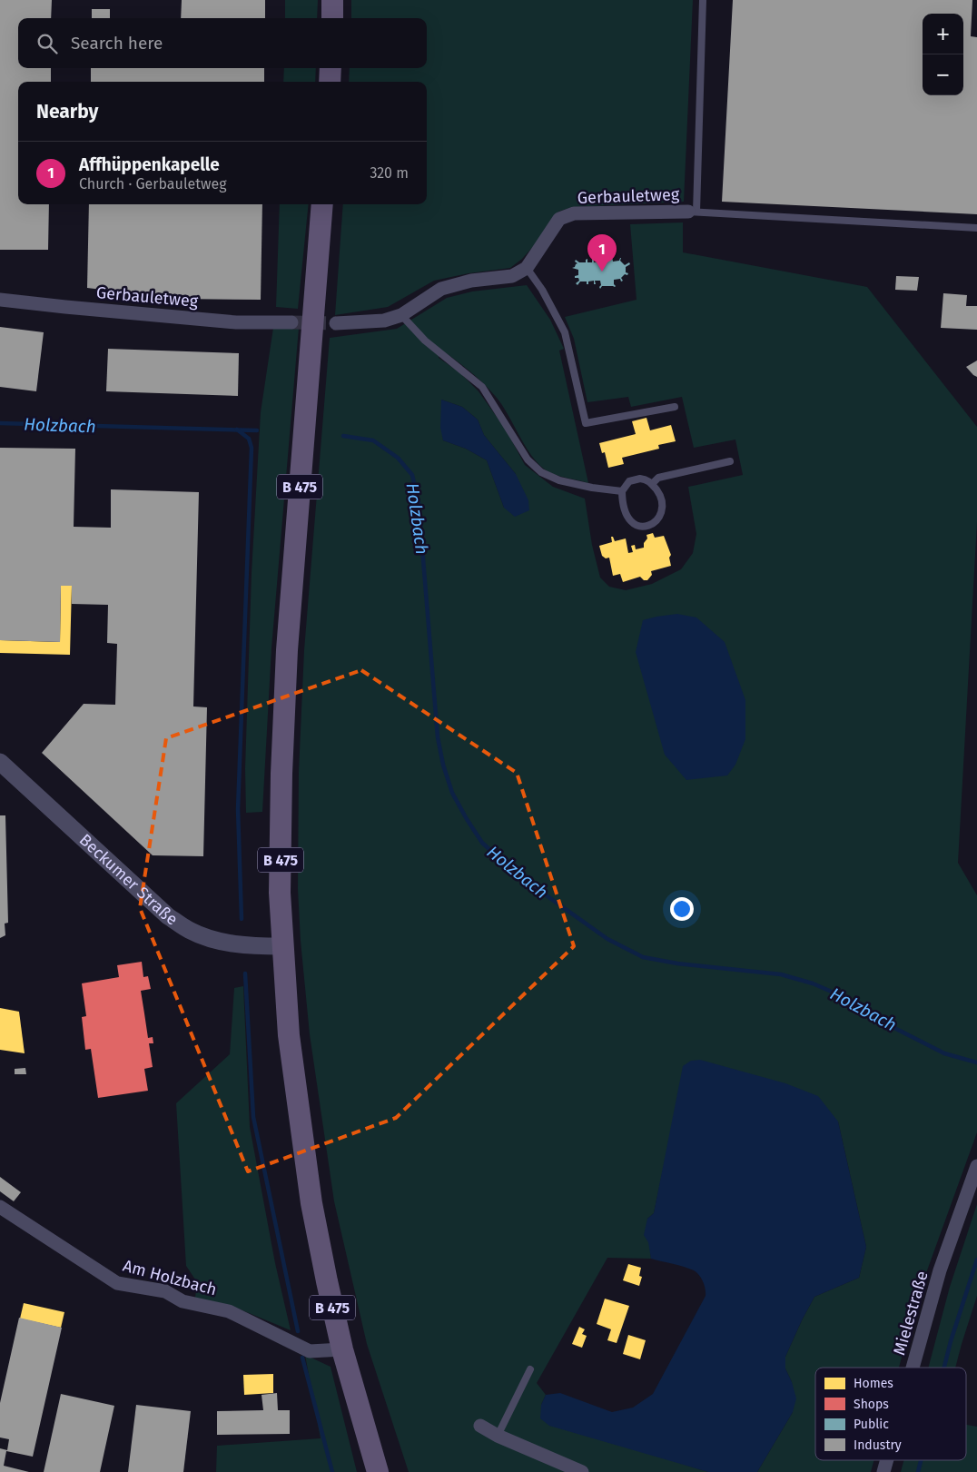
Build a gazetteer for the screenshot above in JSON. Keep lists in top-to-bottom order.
{
  "streets": {
    "main road": ["B 475"],
    "street": [
      "Gerbauletweg",
      "Beckumer Straße",
      "Am Holzbach",
      "Mielestraße"
    ]
  },
  "crossings": [
    ["B 475", "Beckumer Straße"],
    ["B 475", "Am Holzbach"]
  ],
  "water": ["Holzbach"],
  "legend": [
    "Homes",
    "Shops",
    "Public",
    "Industry"
  ],
  "page": {
    "map_buttons": ["+", "−"],
    "search": "Search here",
    "heading": "Nearby",
    "list": [
      {
        "mark": "1",
        "name": "Affhüppenkapelle",
        "note": "Church · Gerbauletweg",
        "value": "320 m"
      }
    ],
    "pins": "1"
  }
}
